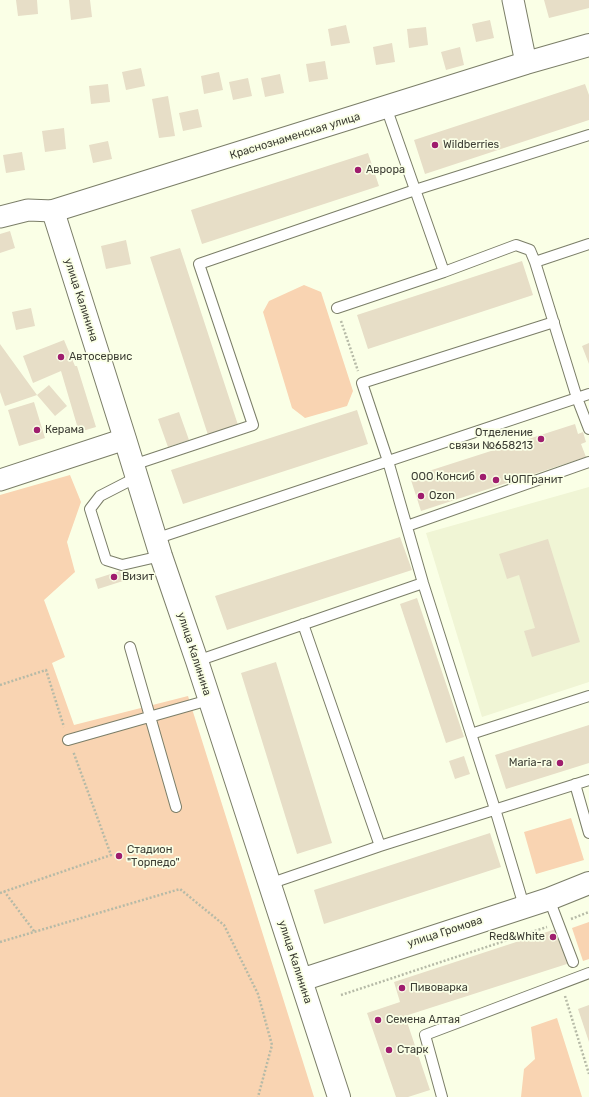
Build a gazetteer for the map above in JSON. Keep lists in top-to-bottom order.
{
  "streets": {
    "street": ["Краснознаменская улица", "улица Калинина", "улица Громова"]
  },
  "crossings": [
    ["Краснознаменская улица", "улица Калинина"],
    ["улица Калинина", "улица Громова"]
  ],
  "places": [
    "Wildberries",
    "Аврора",
    "Автосервис",
    "Керама",
    "Отделение связи №658213",
    "ООО Консиб",
    "ЧОПГранит",
    "Ozon",
    "Визит",
    "Maria-ra",
    "Стадион \"Торпедо\"",
    "Red&White",
    "Пивоварка",
    "Семена Алтая",
    "Старк"
  ]
}
